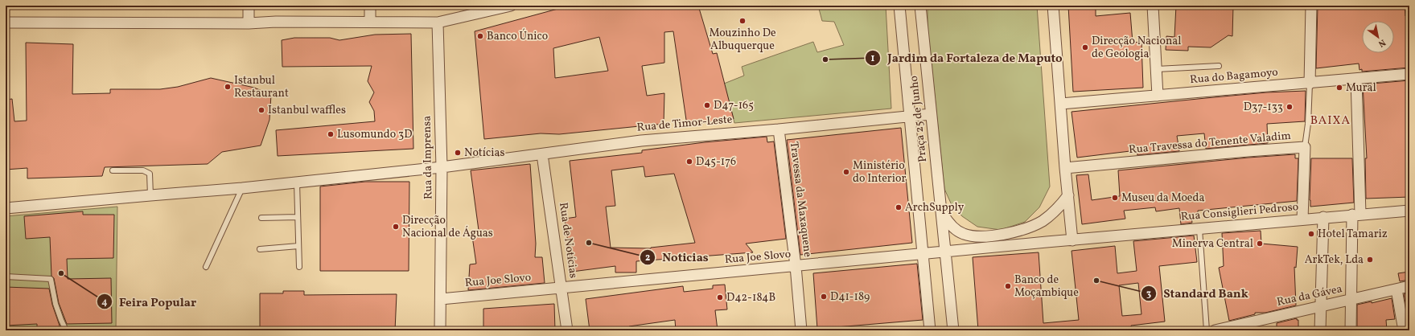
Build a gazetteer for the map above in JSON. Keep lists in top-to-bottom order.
{
  "streets": {
    "street": [
      "Rua do Bagamoyo",
      "Praça 25 de Junho",
      "Rua de Timor-Leste",
      "Rua Travessa do Tenente Valadim",
      "Rua da Imprensa",
      "Travessa da Maxaquene",
      "Rua Consiglieri Pedroso",
      "Rua de Notícias",
      "Rua Joe Slovo",
      "Rua da Gávea"
    ]
  },
  "crossings": [
    ["Praça 25 de Junho", "Rua de Timor-Leste"],
    ["Rua de Timor-Leste", "Rua da Imprensa"],
    ["Rua de Timor-Leste", "Travessa da Maxaquene"],
    ["Rua de Timor-Leste", "Rua de Notícias"],
    ["Rua Travessa do Tenente Valadim", "Rua Consiglieri Pedroso"],
    ["Rua da Imprensa", "Rua Joe Slovo"],
    ["Travessa da Maxaquene", "Rua Joe Slovo"],
    ["Rua de Notícias", "Rua Joe Slovo"]
  ],
  "districts": ["BAIXA"],
  "places": [
    "Mouzinho De Albuquerque",
    "Banco Único",
    "Direcção Nacional de Geologia",
    "Jardim da Fortaleza de Maputo",
    "Istanbul Restaurant",
    "Mural",
    "D47-165",
    "D37-133",
    "Istanbul waffles",
    "Lusomundo 3D",
    "Notícias",
    "D45-176",
    "Ministério do Interior",
    "Museu da Moeda",
    "ArchSupply",
    "Direcção Nacional de Águas",
    "Hotel Tamariz",
    "Noticias",
    "Minerva Central",
    "ArkTek, Lda",
    "Feira Popular",
    "Standard Bank",
    "Banco de Moçambique",
    "D41-189",
    "D42-184B"
  ],
  "north": "bottom right"
}
